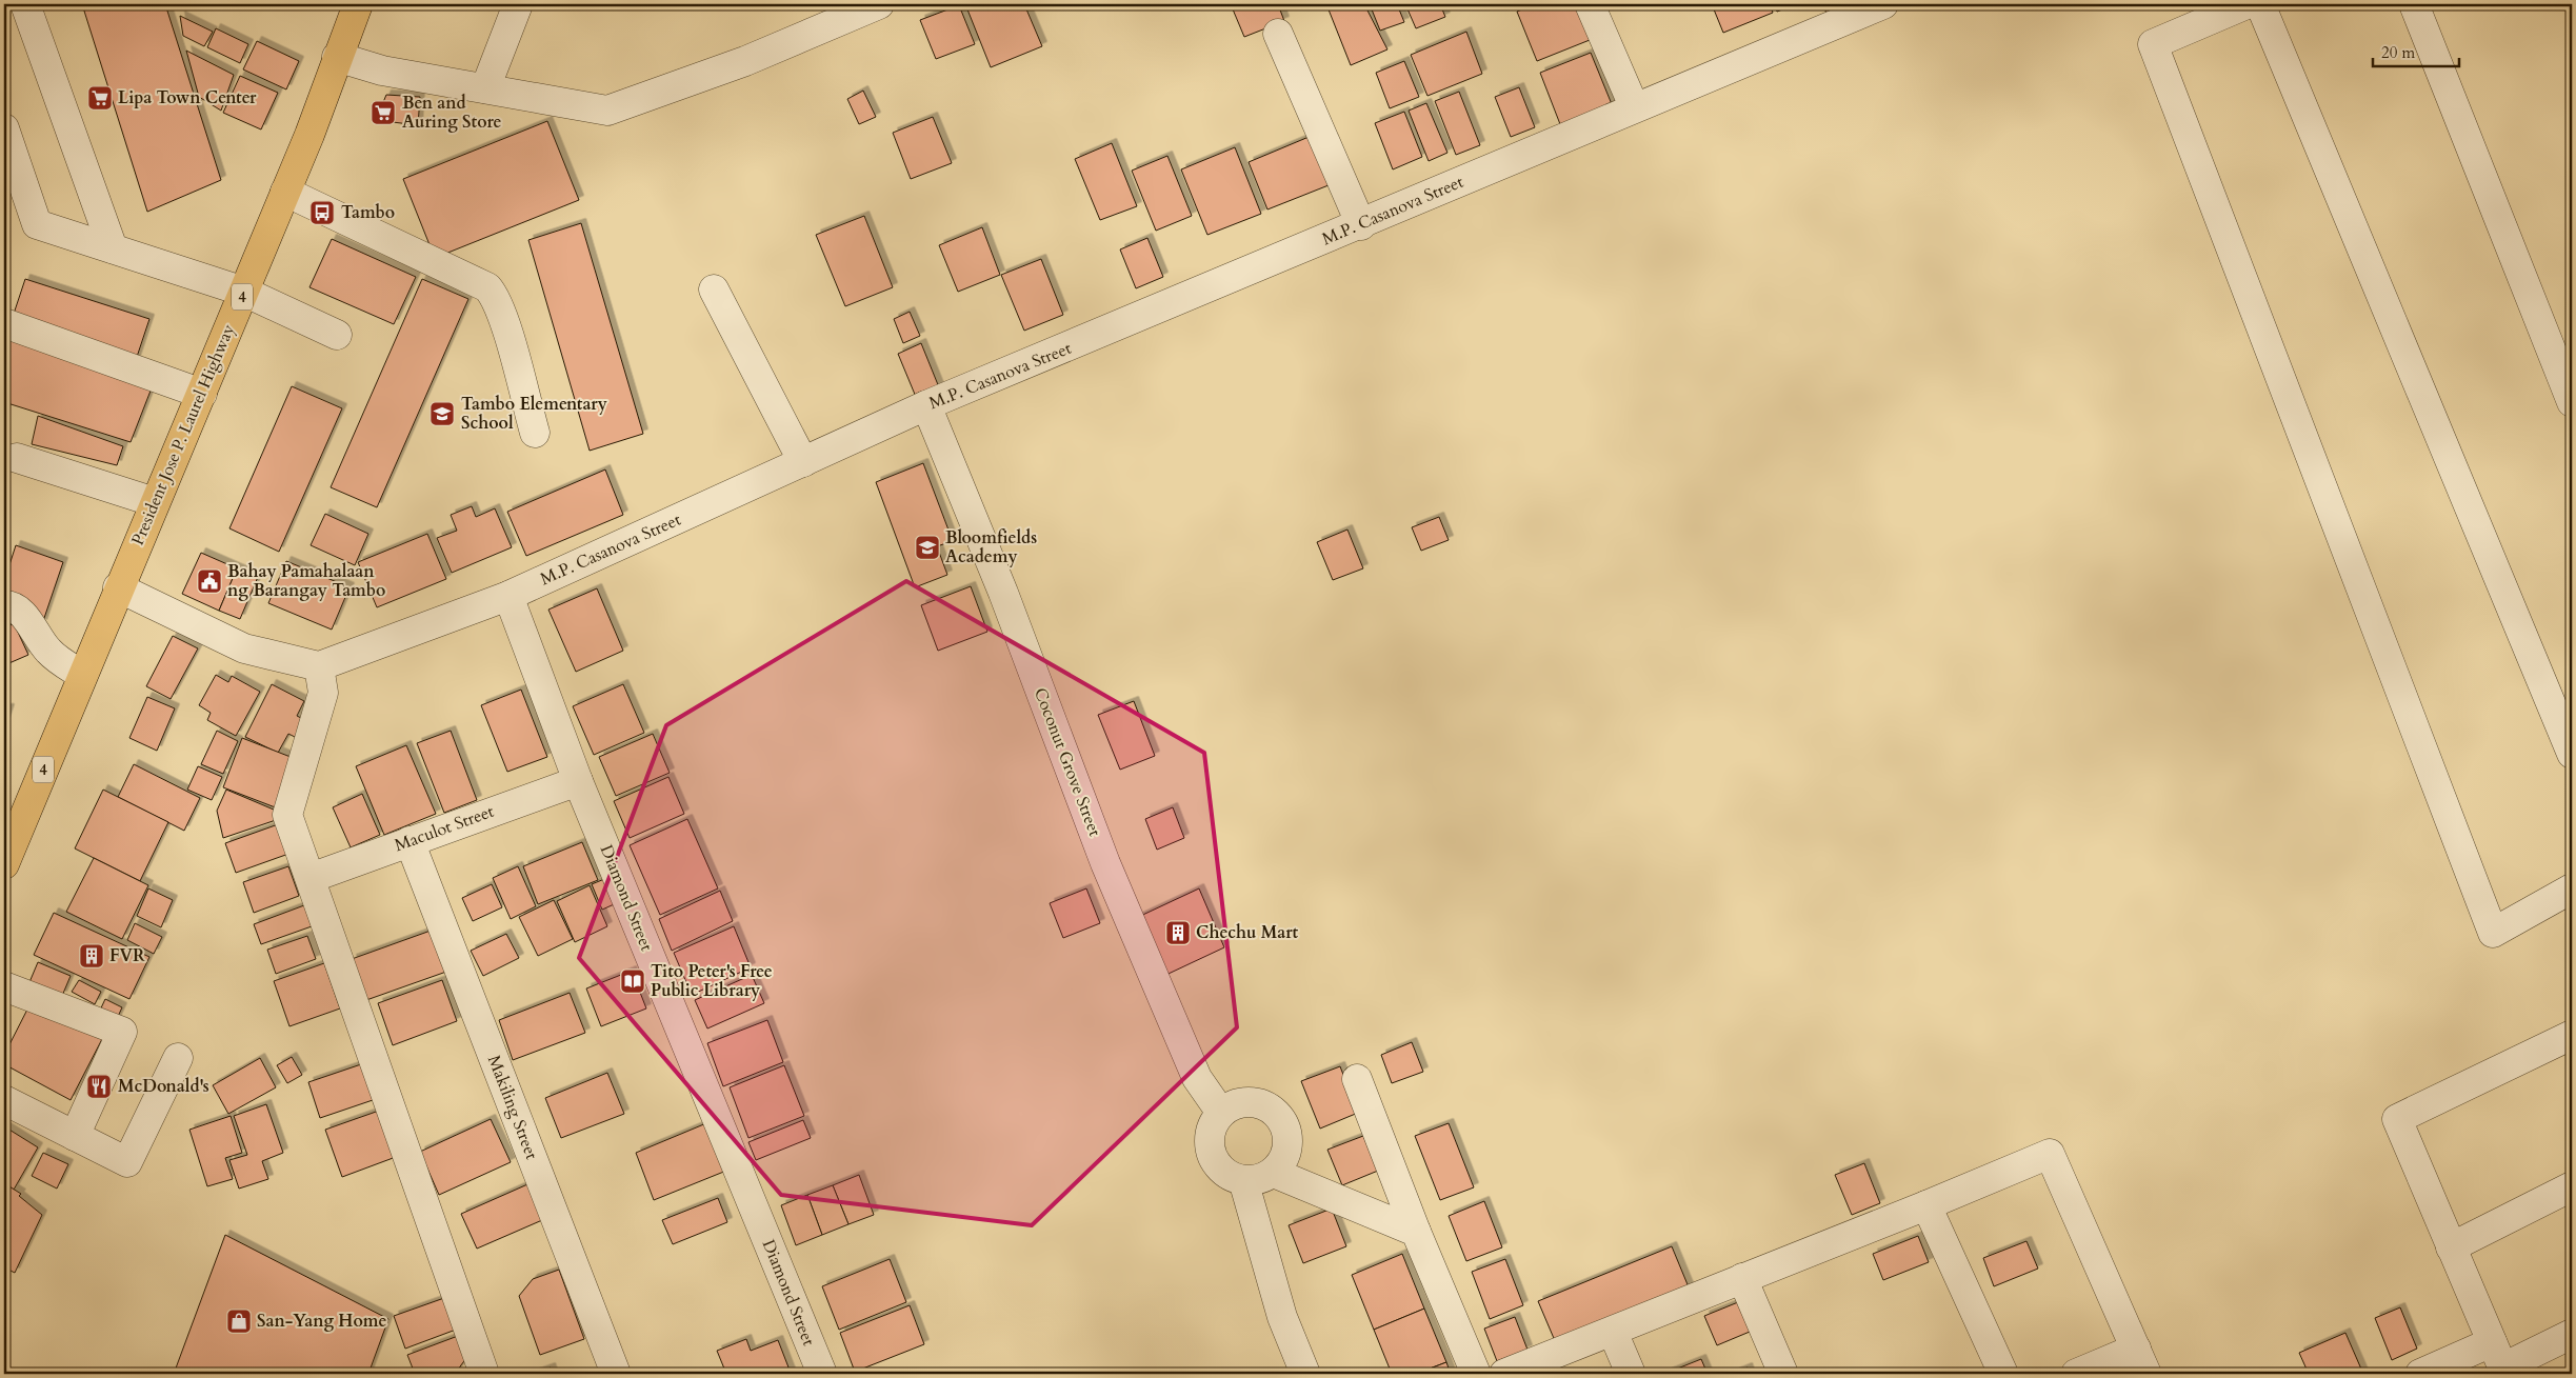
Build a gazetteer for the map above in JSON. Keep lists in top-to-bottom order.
{
  "streets": {
    "highway": ["4", "President Jose P. Laurel Highway"],
    "street": [
      "M.P. Casanova Street",
      "Coconut Grove Street",
      "Maculot Street",
      "Diamond Street",
      "Makiling Street"
    ]
  },
  "crossings": [
    ["M.P. Casanova Street", "Coconut Grove Street"],
    ["M.P. Casanova Street", "Diamond Street"],
    ["Maculot Street", "Diamond Street"],
    ["Maculot Street", "Makiling Street"]
  ],
  "places": {
    "supermarket": ["Lipa Town Center", "Ben and Auring Store"],
    "bus stop": ["Tambo"],
    "school or university": ["Tambo Elementary School", "Bloomfields Academy"],
    "public building": ["Bahay Pamahalaan ng Barangay Tambo"],
    "building": ["Chechu Mart", "FVR"],
    "library": ["Tito Peter's Free Public Library"],
    "restaurant": ["McDonald's"],
    "shop": ["San-Yang Home"]
  },
  "scale_bar": "20 m"
}
